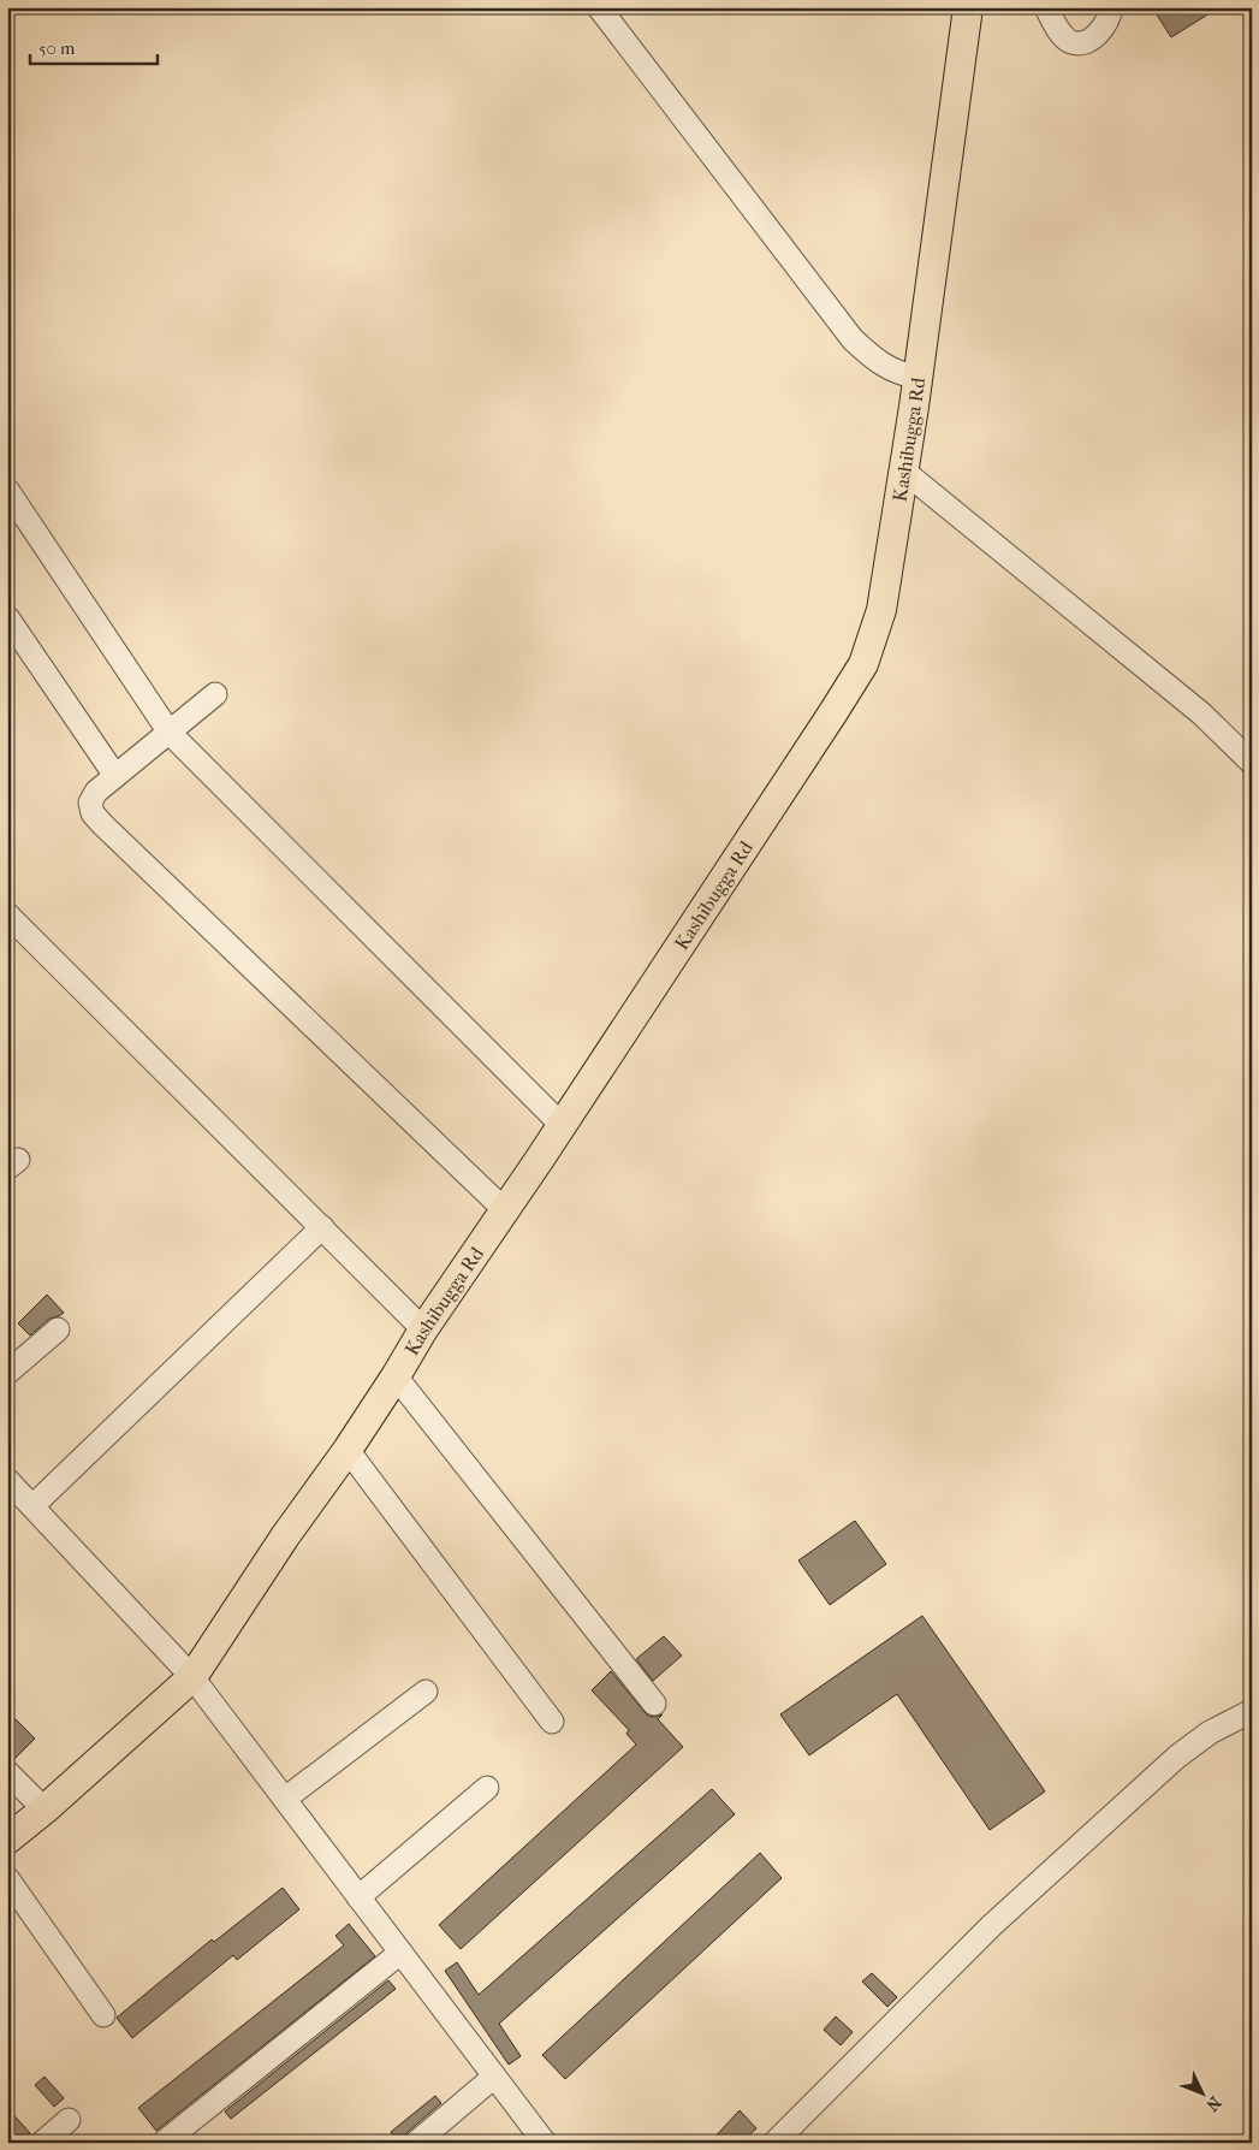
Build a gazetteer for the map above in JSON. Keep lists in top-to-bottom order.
{
  "streets": {
    "main road": ["Kashibugga Rd"]
  },
  "scale_bar": "50 m",
  "north": "bottom right"
}
